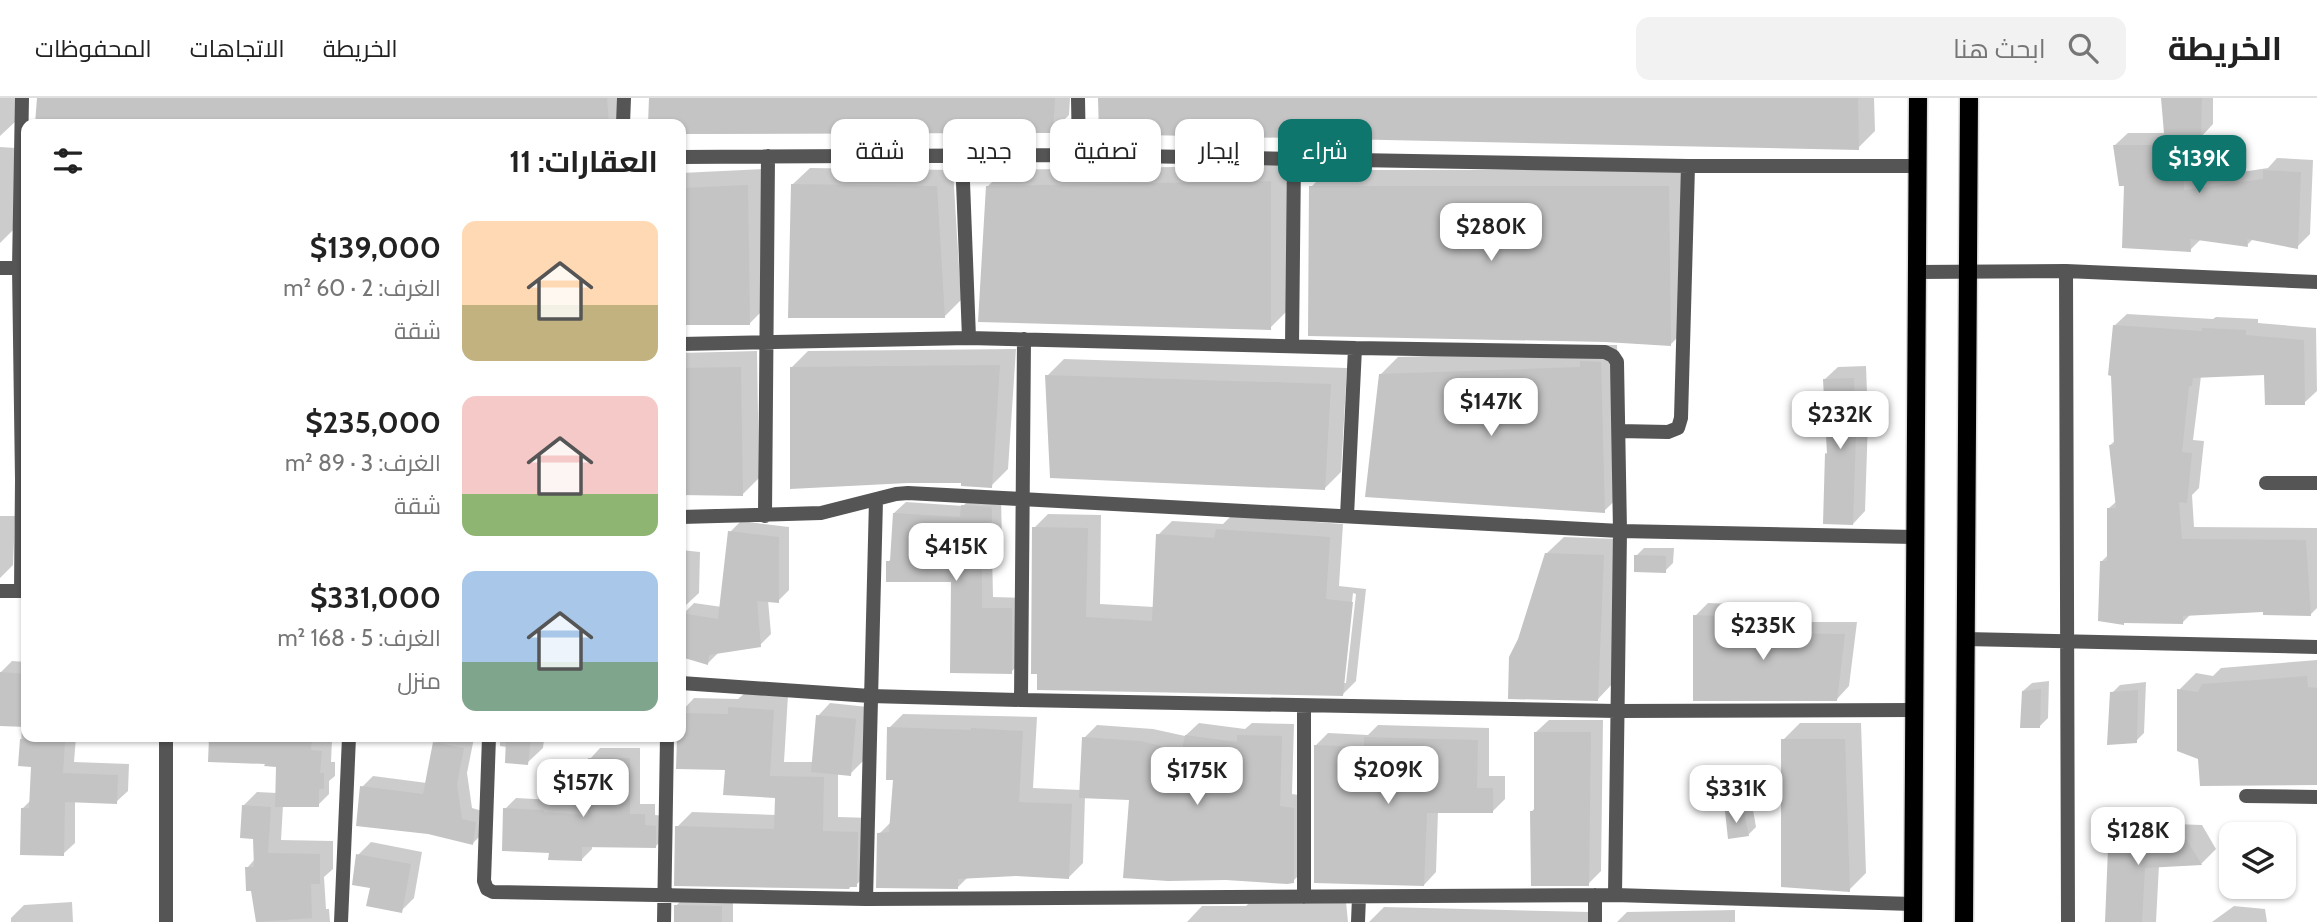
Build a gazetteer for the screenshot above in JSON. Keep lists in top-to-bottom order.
{
  "page": {
    "header": "الخريطة",
    "search": "ابحث هنا",
    "nav": ["الخريطة", "الاتجاهات", "المحفوظات"],
    "chip": [
      "شراء",
      "إيجار",
      "تصفية",
      "جديد",
      "شقة"
    ],
    "heading": "العقارات: 11",
    "price": [
      "$139K",
      "$280K",
      "$147K",
      "$232K",
      "$415K",
      "$235K",
      "$209K",
      "$175K",
      "$157K",
      "$331K",
      "$128K"
    ],
    "list": [
      {
        "name": "$139,000",
        "note": "الغرف: 2 · 60 m² · شقة"
      },
      {
        "name": "$235,000",
        "note": "الغرف: 3 · 89 m² · شقة"
      },
      {
        "name": "$331,000",
        "note": "الغرف: 5 · 168 m² · منزل"
      }
    ]
  }
}
